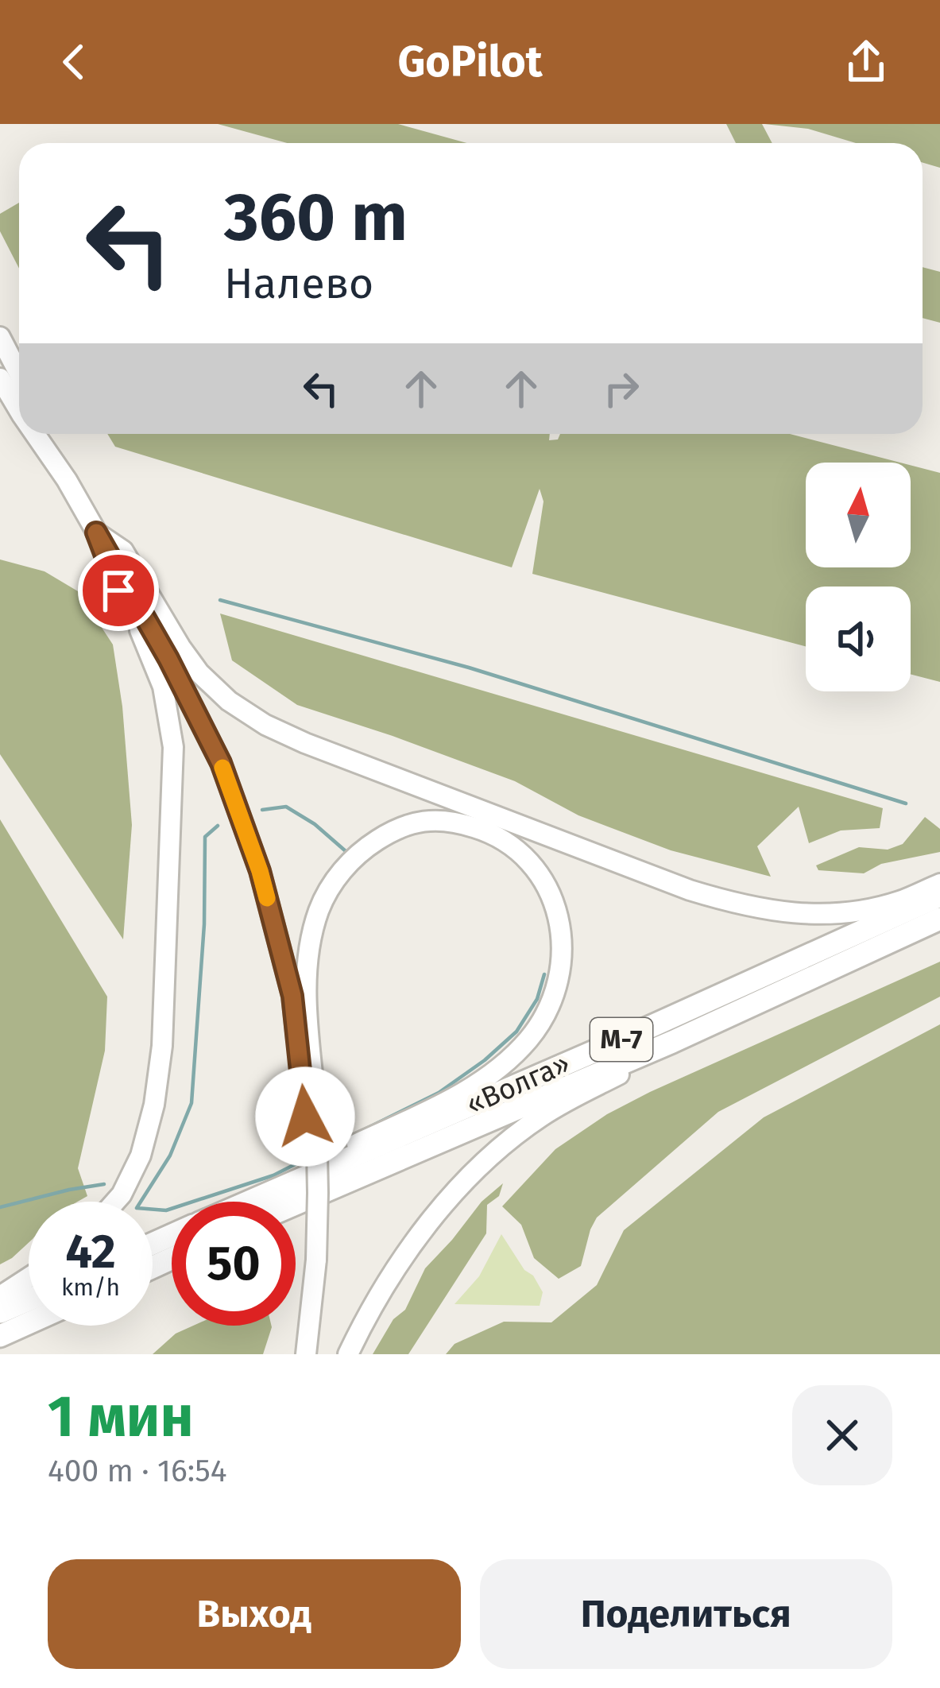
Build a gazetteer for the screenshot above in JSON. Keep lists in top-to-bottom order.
{
  "streets": {
    "highway": ["М-7", "«Волга»"]
  },
  "north": "top",
  "page": {
    "header": "GoPilot",
    "turn": ["360 m", "Налево"],
    "speed": "42 km/h",
    "limit": "50",
    "heading": ["1 мин", "400 m · 16:54"],
    "buttons": ["Выход", "Поделиться"]
  }
}
